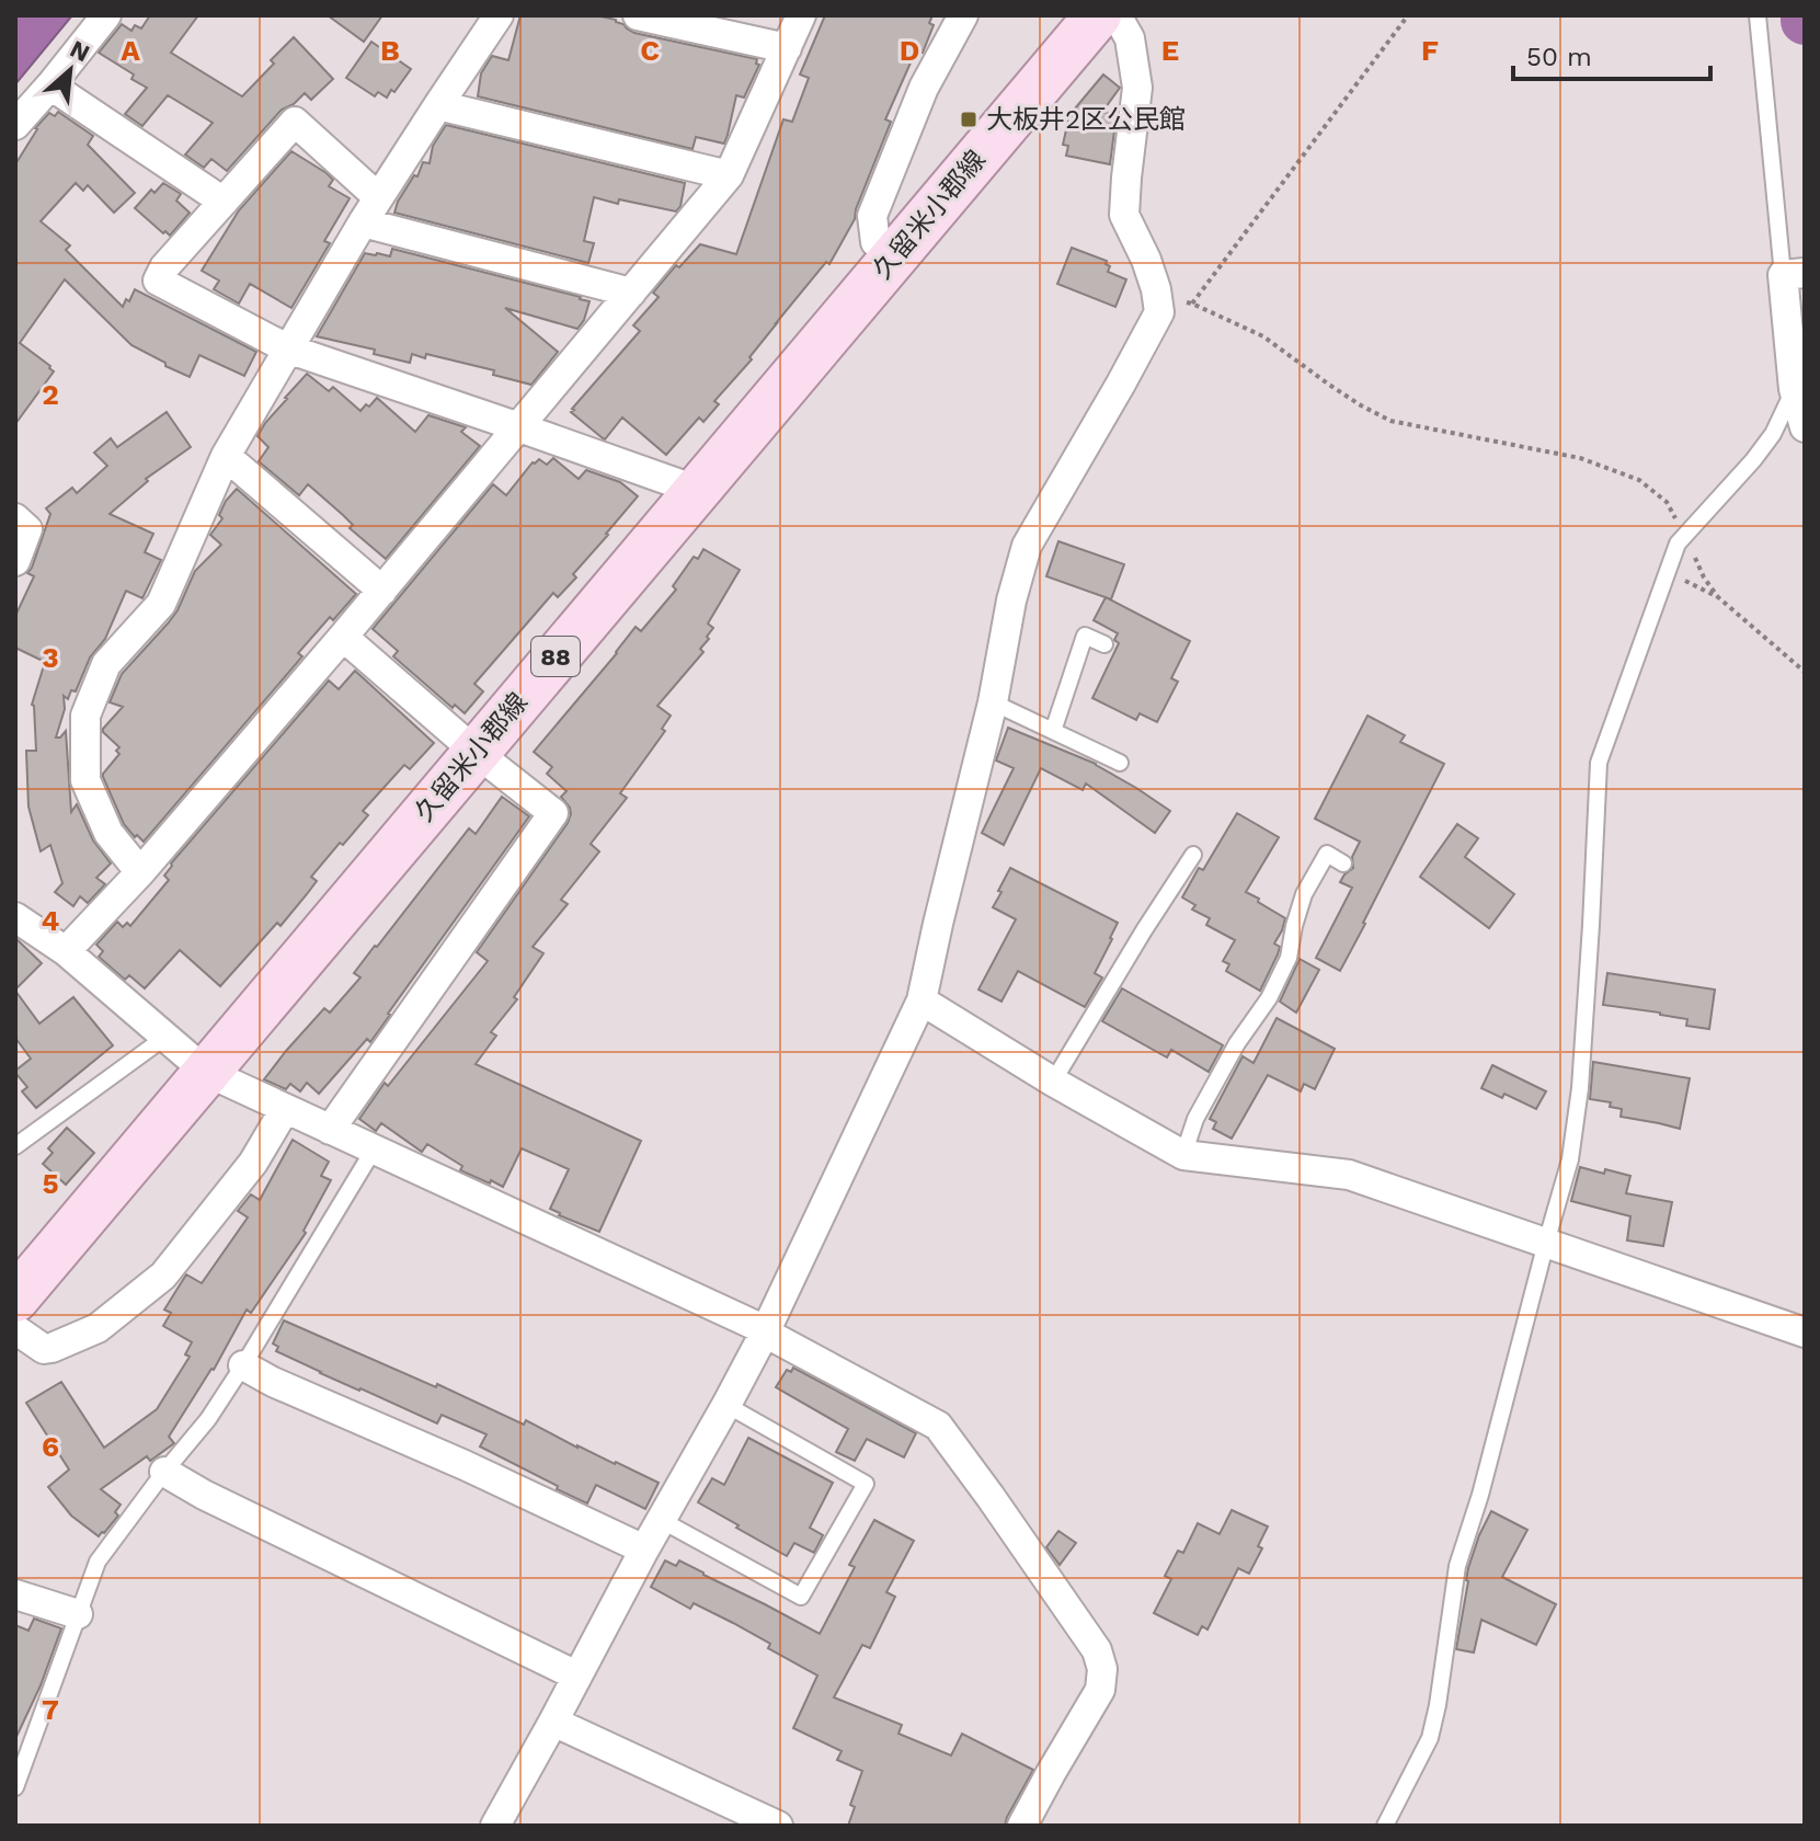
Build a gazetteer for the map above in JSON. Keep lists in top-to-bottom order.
{
  "streets": {
    "main road": ["久留米小郡線", "88"]
  },
  "places": {
    "transit": ["大板井2区公民館"]
  },
  "scale_bar": "50 m",
  "north": "top right",
  "grid": {
    "columns": [
      "A",
      "B",
      "C",
      "D",
      "E",
      "F"
    ],
    "rows": [
      "2",
      "3",
      "4",
      "5",
      "6",
      "7"
    ]
  }
}
